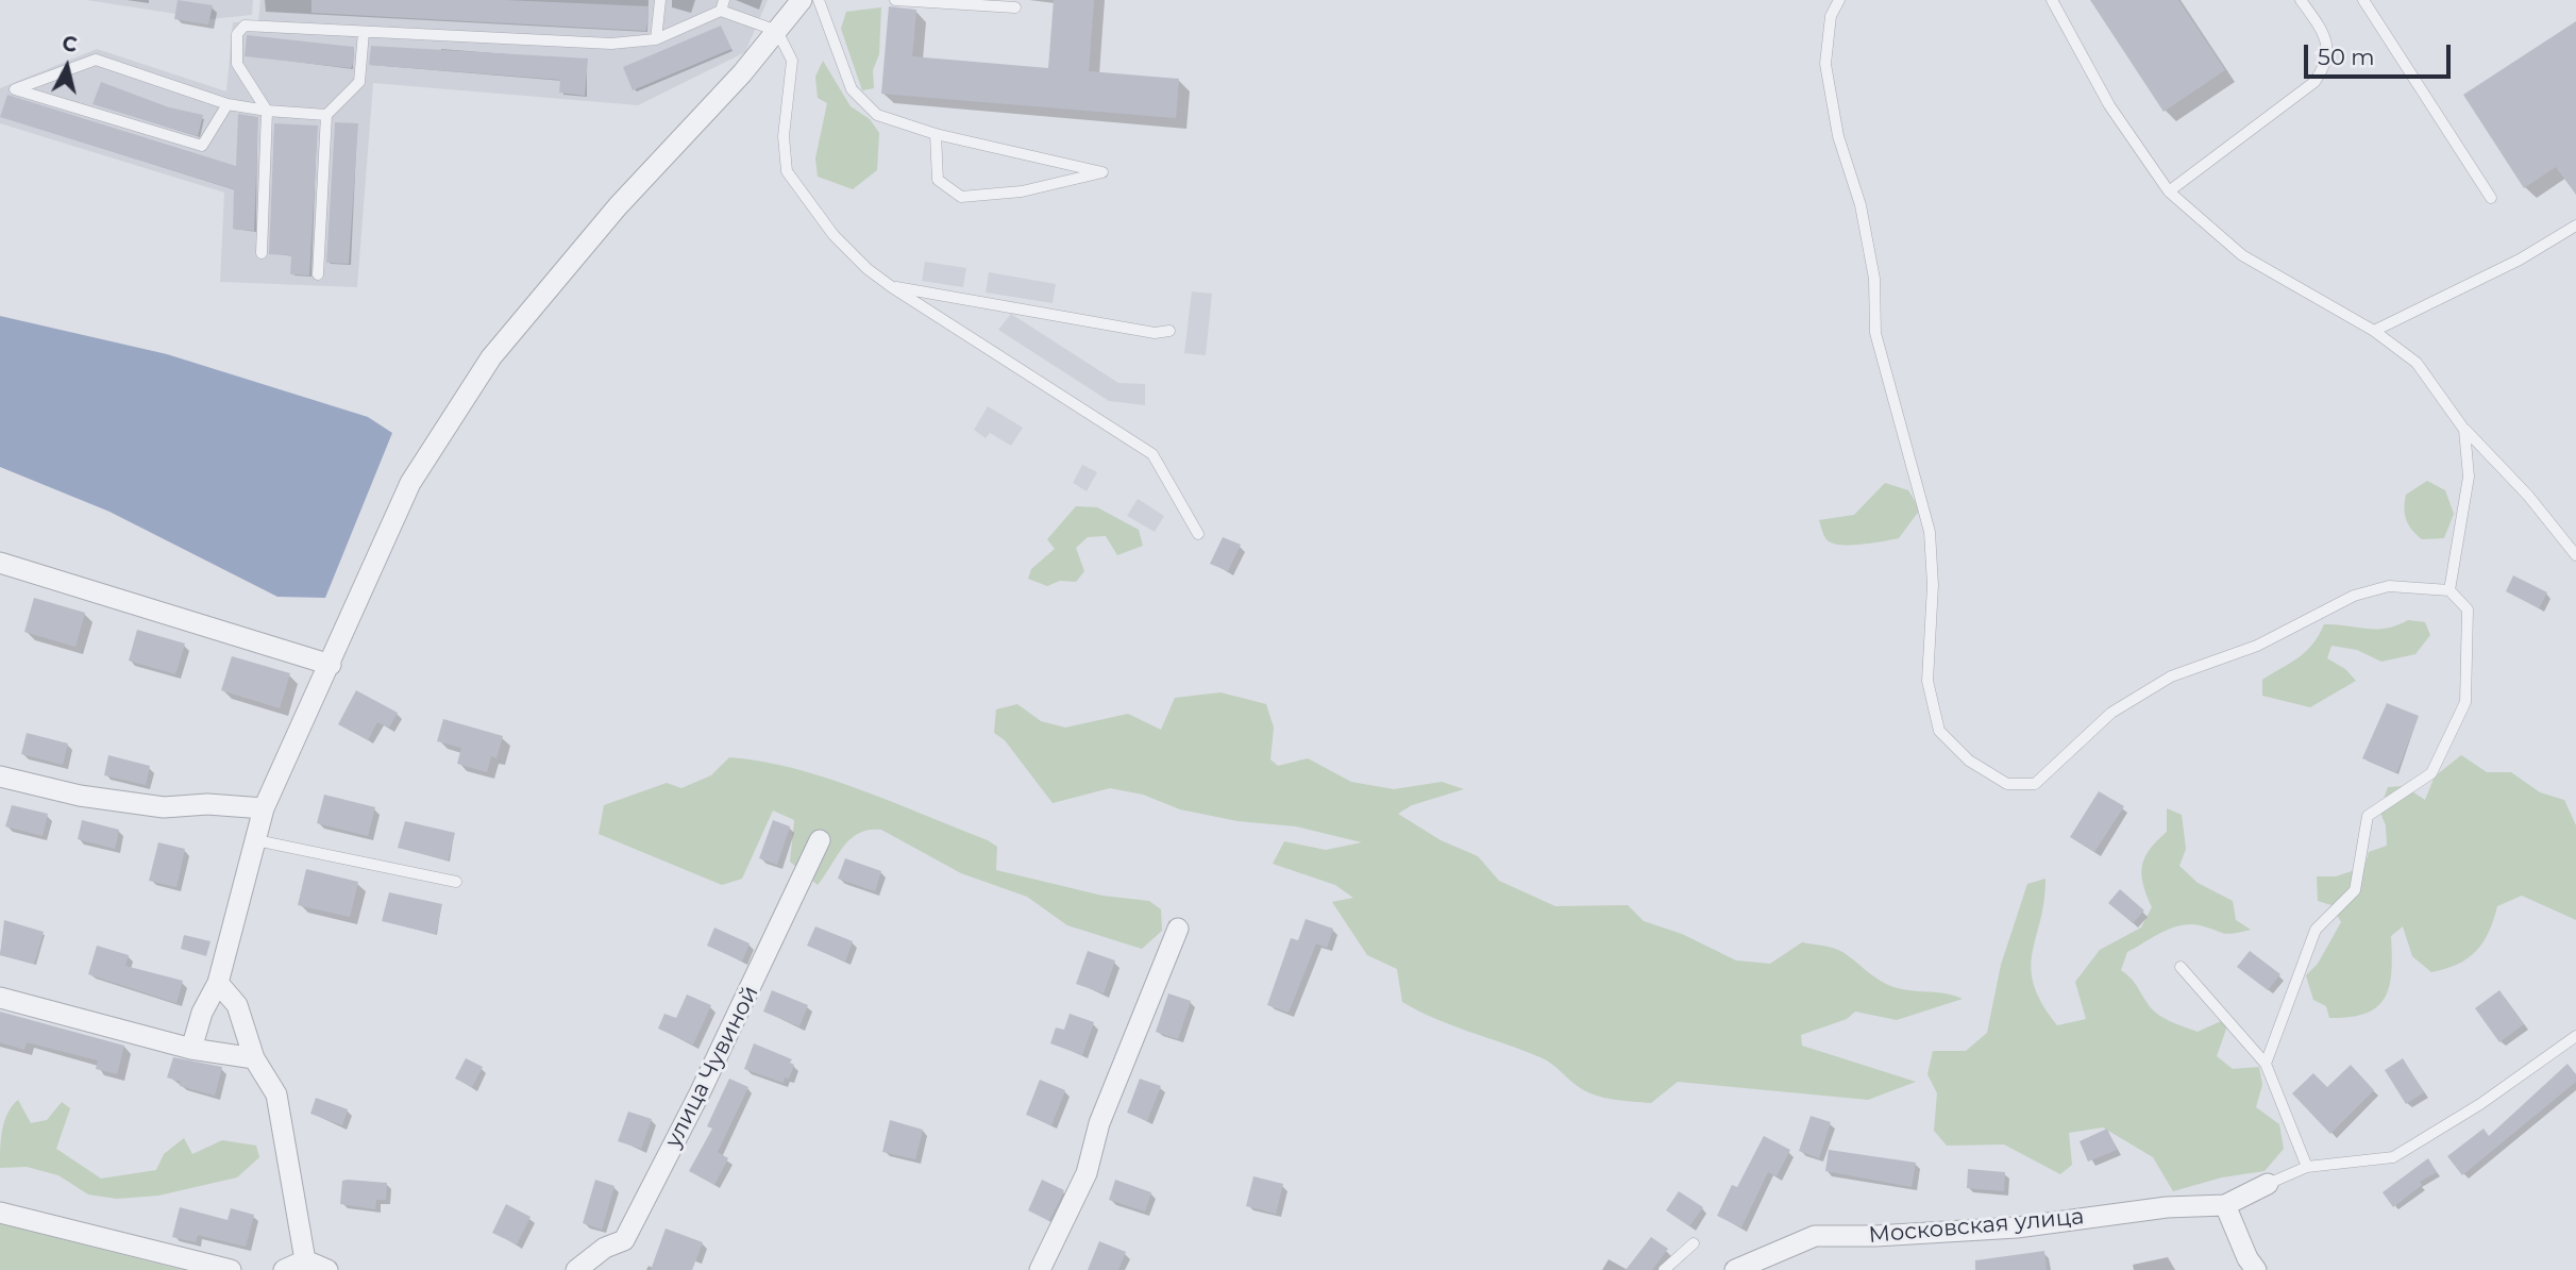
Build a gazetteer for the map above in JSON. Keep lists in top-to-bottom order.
{
  "streets": {
    "street": ["улица Чувиной", "Московская улица"]
  },
  "scale_bar": "50 m",
  "north": "top"
}
